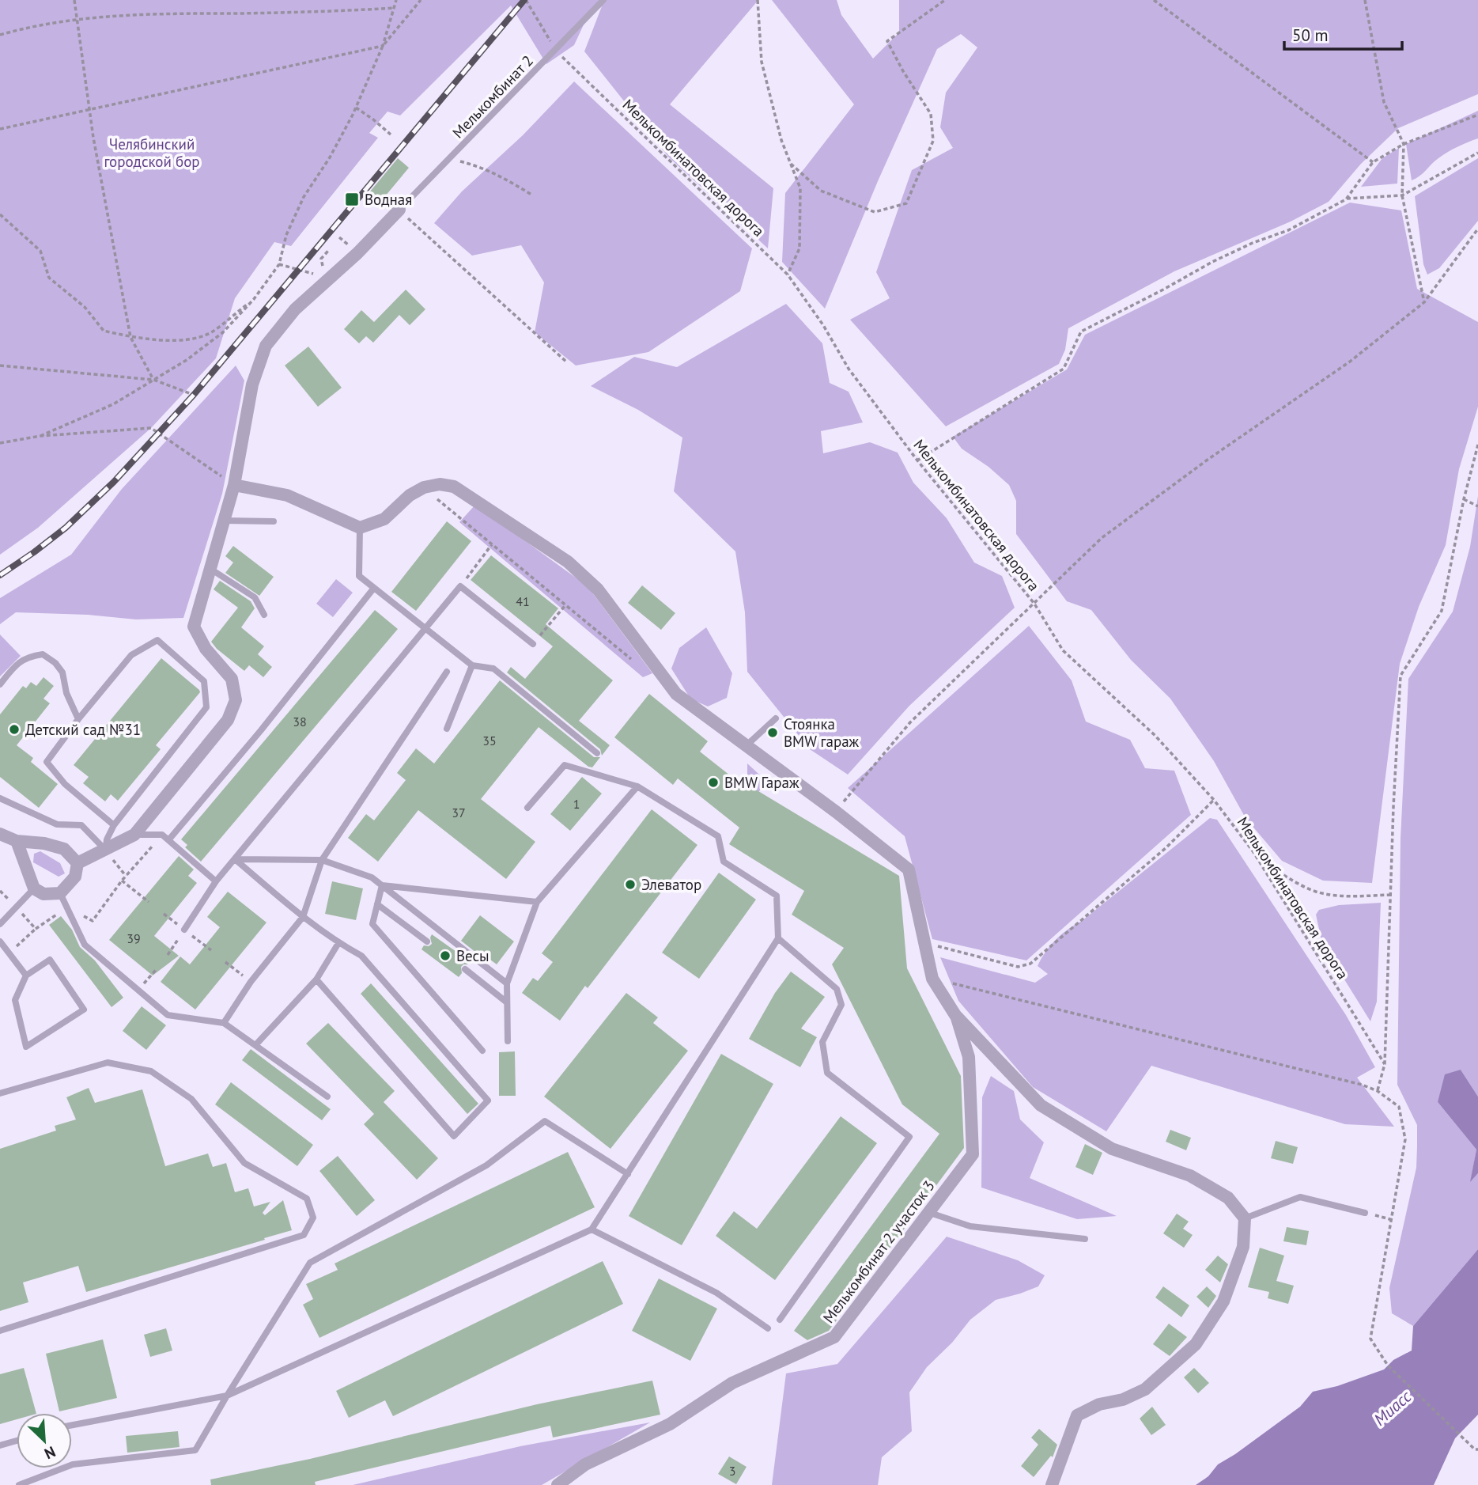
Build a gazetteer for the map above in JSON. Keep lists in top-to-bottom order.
{
  "streets": {
    "street": ["Мелькомбинат 2 участок 3"],
    "lane": ["Мелькомбинат 2"],
    "path": ["Мелькомбинатовская дорога"]
  },
  "crossings": [
    ["Мелькомбинат 2", "Мелькомбинатовская дорога"]
  ],
  "water": ["Миасс"],
  "parks": ["Челябинский городской бор"],
  "places": {
    "transit": ["Водная"],
    "other": [
      "Детский сад №31",
      "Стоянка BMW гараж",
      "BMW Гараж",
      "Элеватор",
      "Весы"
    ]
  },
  "house_numbers": [
    "41",
    "38",
    "35",
    "1",
    "37",
    "39",
    "3"
  ],
  "scale_bar": "50 m",
  "north": "bottom right"
}
